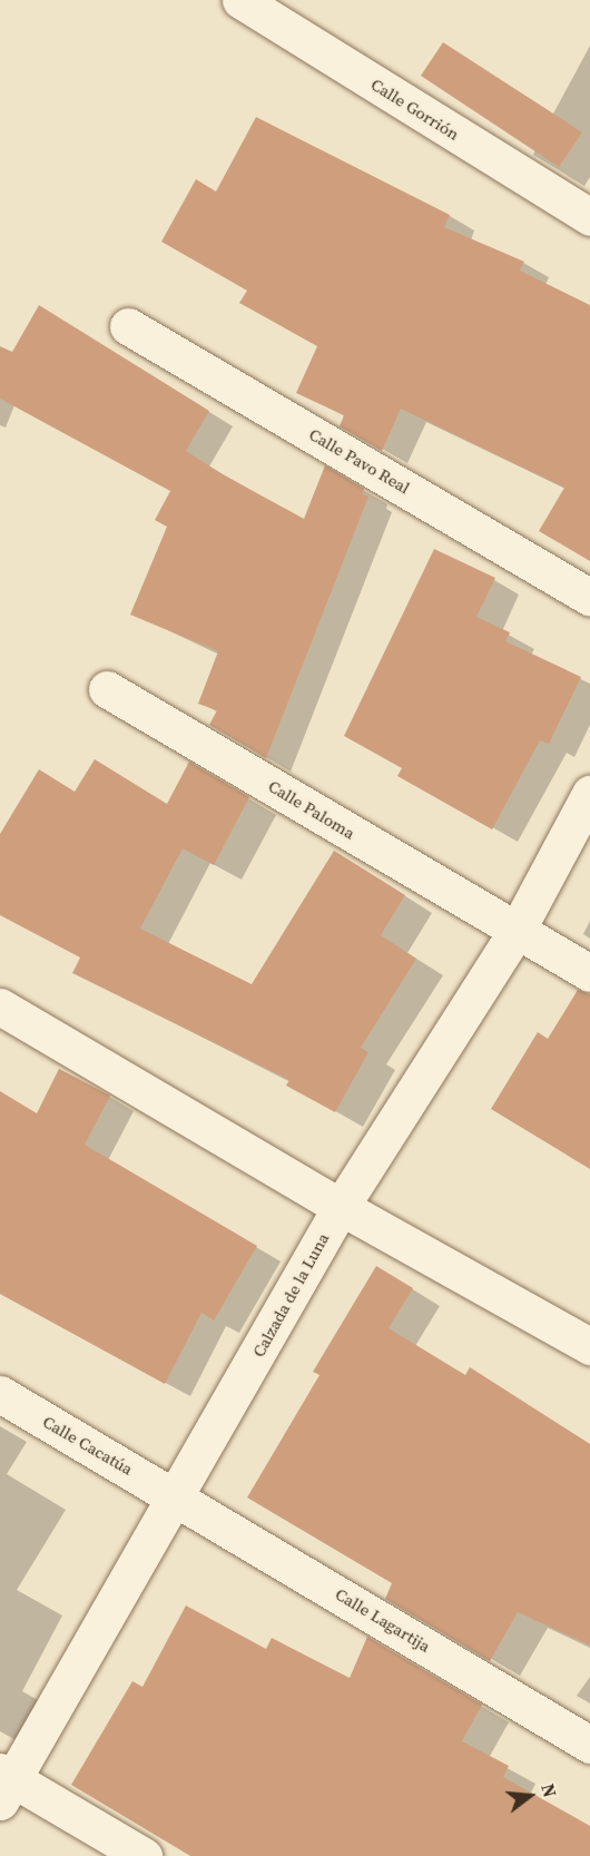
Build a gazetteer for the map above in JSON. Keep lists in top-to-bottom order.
{
  "streets": {
    "street": [
      "Calle Gorrión",
      "Calle Pavo Real",
      "Calle Paloma",
      "Calzada de la Luna",
      "Calle Cacatúa",
      "Calle Lagartija"
    ]
  },
  "crossings": [
    ["Calle Paloma", "Calzada de la Luna"],
    ["Calzada de la Luna", "Calle Cacatúa"],
    ["Calzada de la Luna", "Calle Lagartija"],
    ["Calle Cacatúa", "Calle Lagartija"]
  ],
  "north": "right"
}
